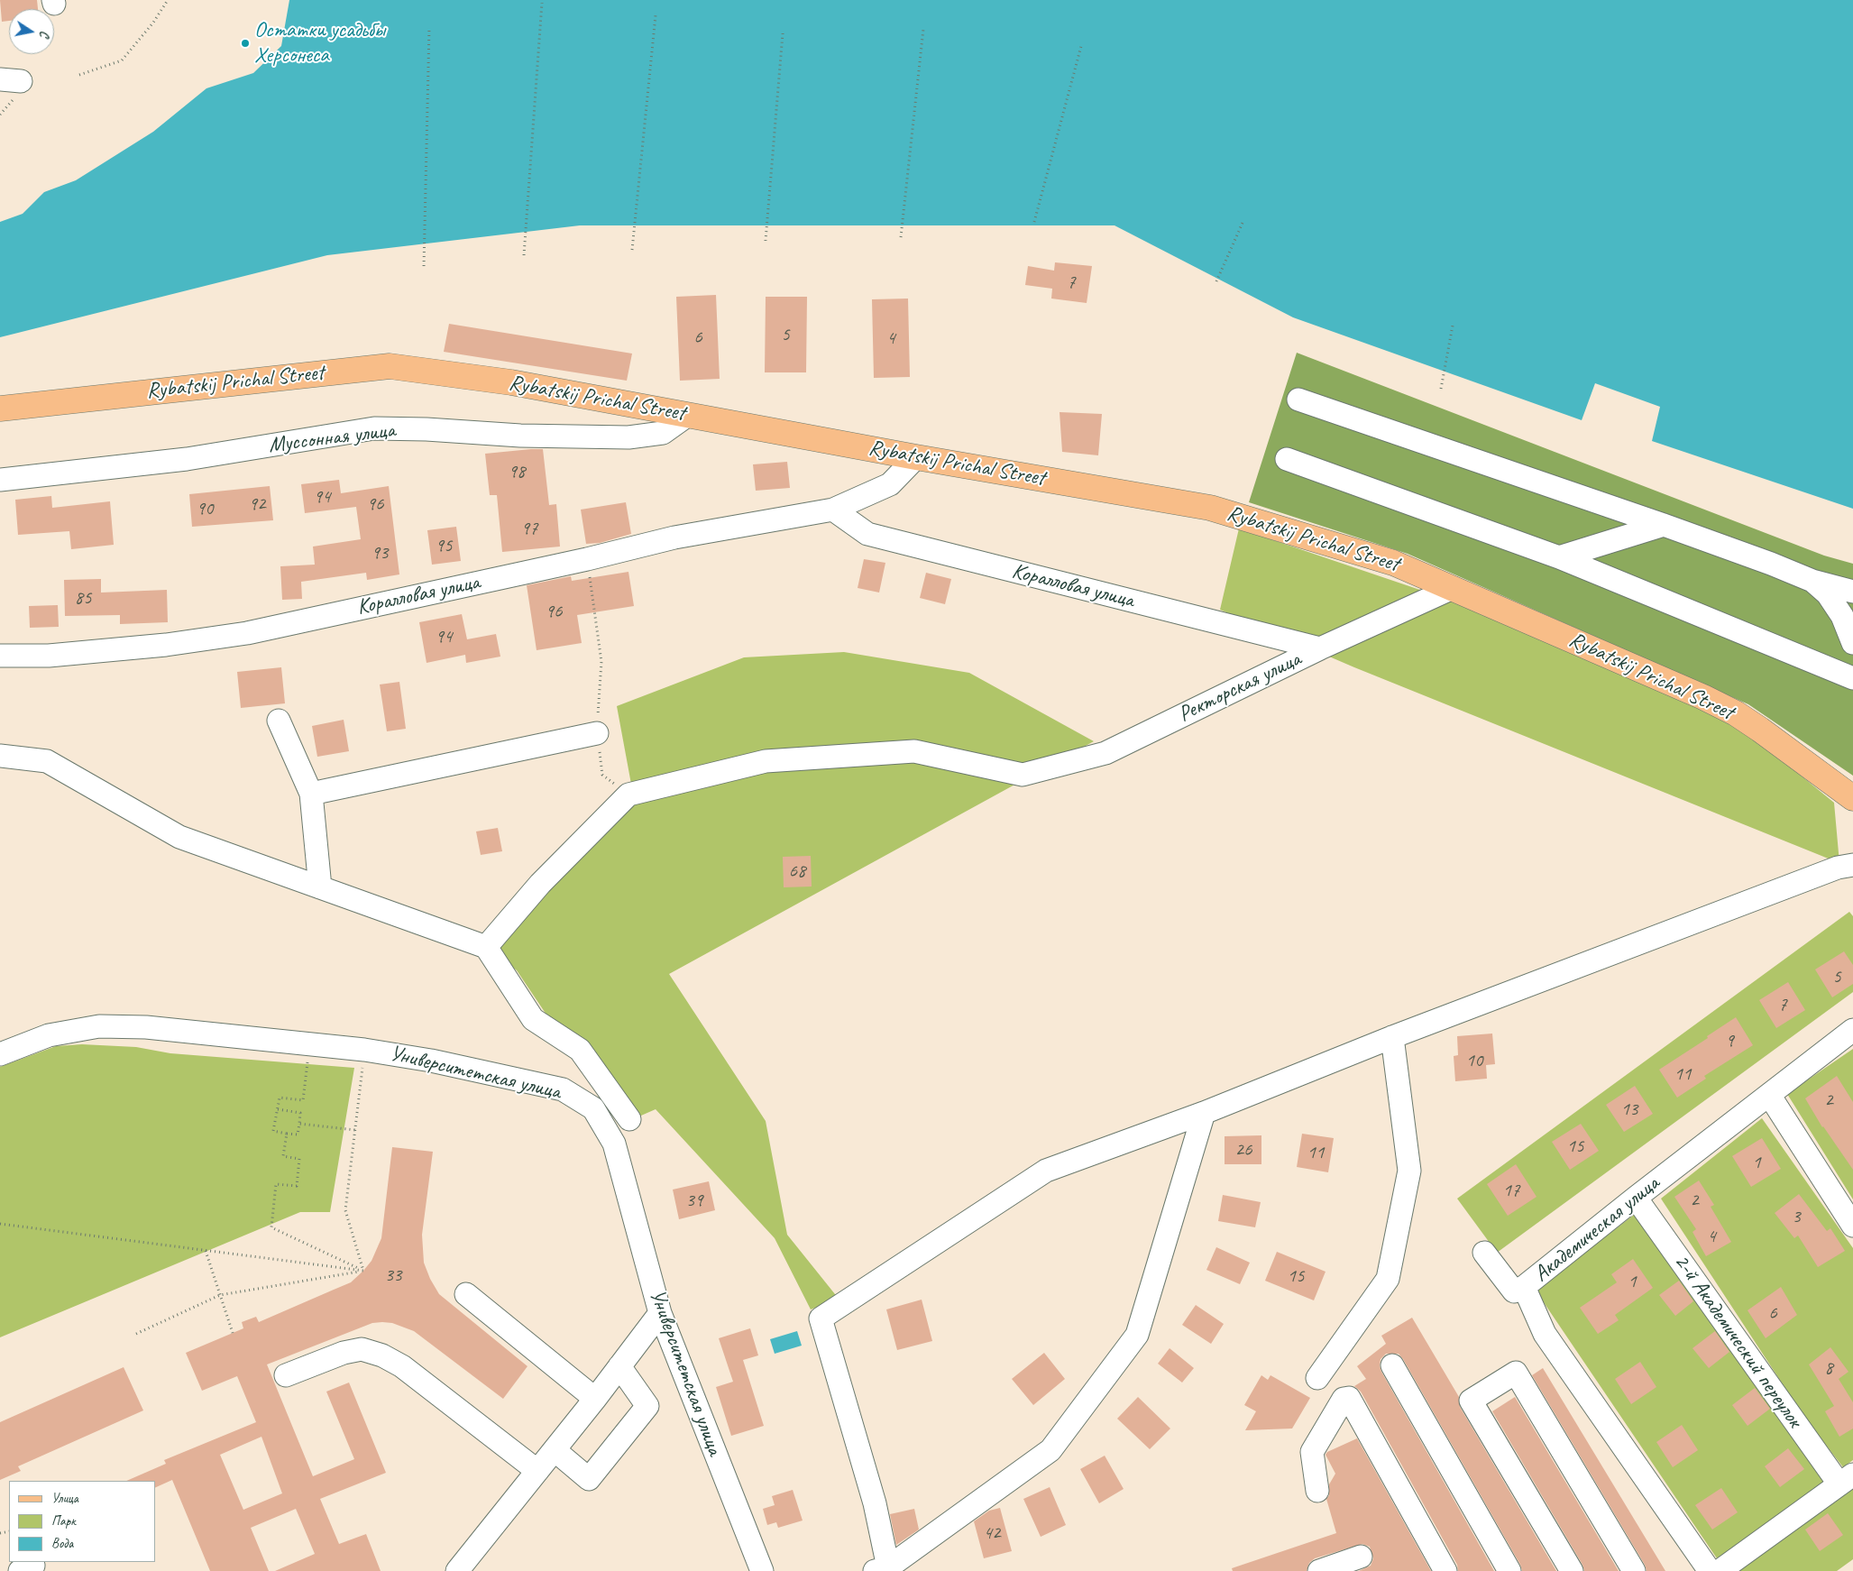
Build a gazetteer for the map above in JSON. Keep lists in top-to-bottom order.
{
  "streets": {
    "main road": ["Rybatskij Prichal Street"],
    "street": [
      "Муссонная улица",
      "Коралловая улица",
      "Ректорская улица",
      "Университетская улица",
      "Академическая улица",
      "2-й Академический переулок"
    ]
  },
  "crossings": [
    ["Rybatskij Prichal Street", "Муссонная улица"],
    ["Rybatskij Prichal Street", "Коралловая улица"],
    ["Rybatskij Prichal Street", "Ректорская улица"],
    ["Коралловая улица", "Ректорская улица"],
    ["Академическая улица", "2-й Академический переулок"]
  ],
  "places": ["Остатки усадьбы Херсонеса"],
  "house_numbers": [
    "7",
    "5",
    "6",
    "4",
    "98",
    "94",
    "92",
    "96",
    "90",
    "97",
    "95",
    "93",
    "85",
    "96",
    "94",
    "68",
    "5",
    "7",
    "9",
    "10",
    "11",
    "2",
    "13",
    "15",
    "26",
    "11",
    "1",
    "17",
    "39",
    "2",
    "3",
    "4",
    "33",
    "15",
    "1",
    "6",
    "8",
    "42"
  ],
  "legend": ["Улица", "Парк", "Вода"],
  "north": "right"
}
